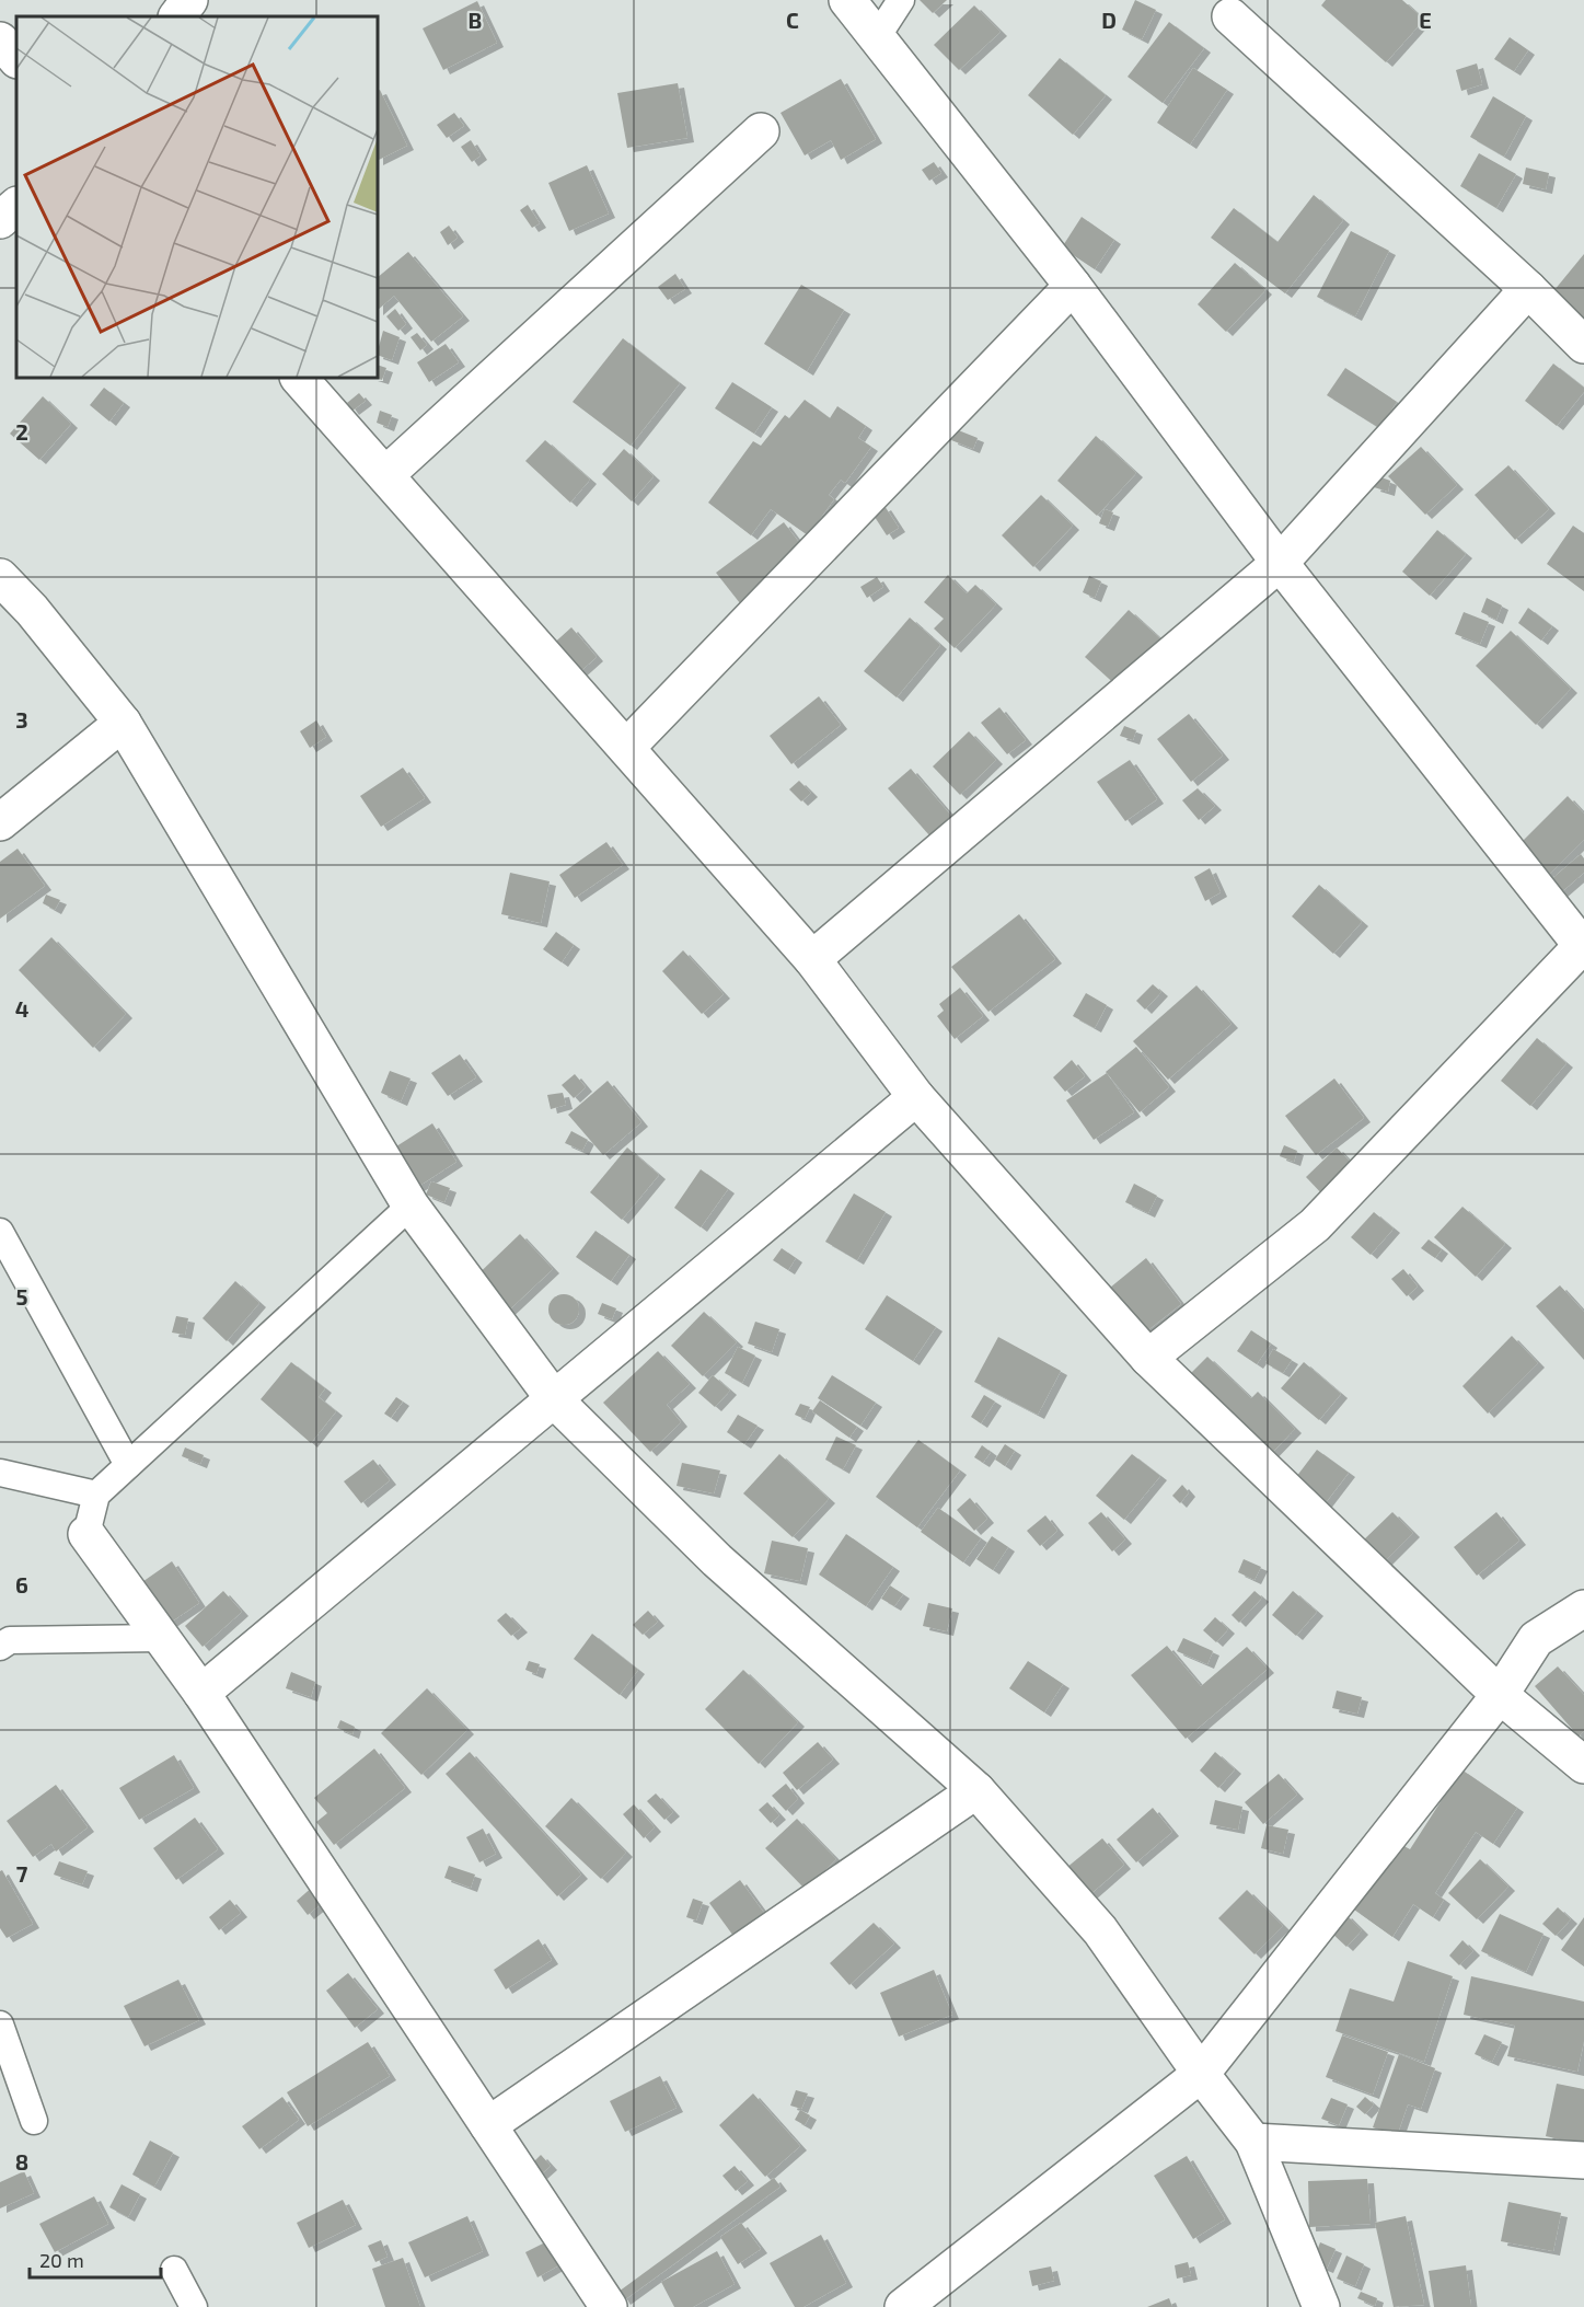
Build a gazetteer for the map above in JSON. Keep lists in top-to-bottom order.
{
  "scale_bar": "20 m",
  "grid": {
    "columns": [
      "B",
      "C",
      "D",
      "E"
    ],
    "rows": [
      "2",
      "3",
      "4",
      "5",
      "6",
      "7",
      "8"
    ]
  }
}
